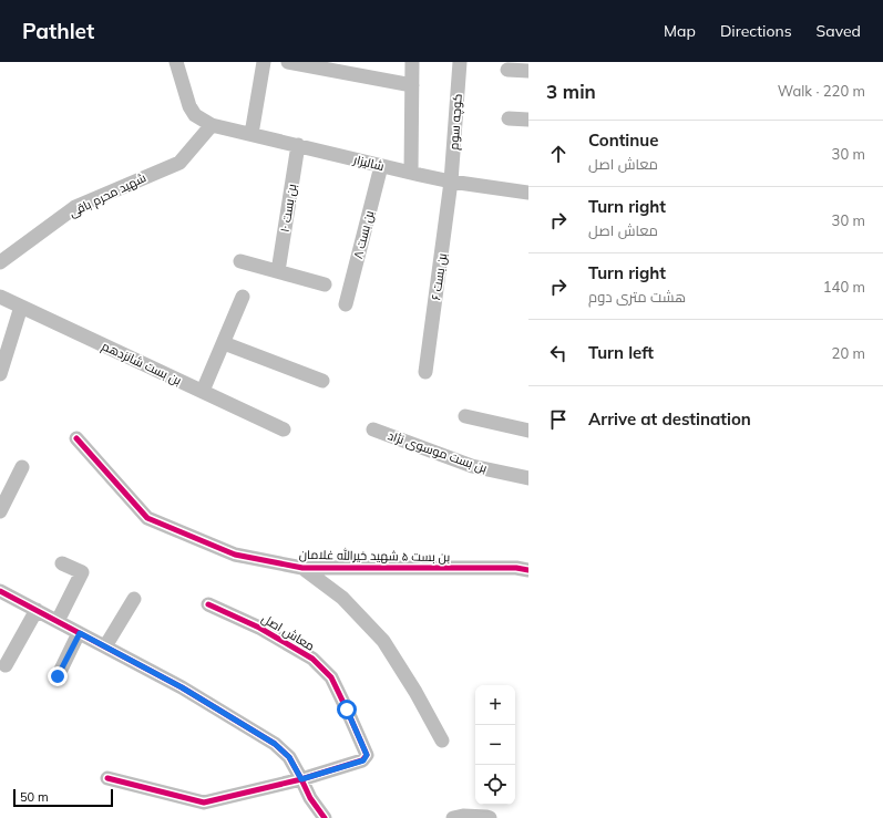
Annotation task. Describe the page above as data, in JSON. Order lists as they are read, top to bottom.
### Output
{
  "streets": {
    "street": [
      "کوچه سوم",
      "شالیزار",
      "شهید محرم باقی",
      "بن بست ۱۰",
      "بن بست ۸",
      "بن بست ۶",
      "بن بست شانزدهم",
      "بن بست موسوی نژاد",
      "بن بست ۵ شهید خیرالله غلامان",
      "معاش اصل"
    ]
  },
  "crossings": [
    ["کوچه سوم", "شالیزار"],
    ["کوچه سوم", "بن بست ۶"],
    ["شالیزار", "شهید محرم باقی"],
    ["شالیزار", "بن بست ۱۰"],
    ["شالیزار", "بن بست ۸"],
    ["شالیزار", "بن بست ۶"]
  ],
  "scale_bar": "50 m",
  "page": {
    "header": "Pathlet",
    "nav": ["Map", "Directions", "Saved"],
    "heading": ["3 min", "Walk · 220 m"],
    "list": [
      ["Continue", "معاش اصل", "30 m"],
      ["Turn right", "معاش اصل", "30 m"],
      ["Turn right", "هشت متری دوم", "140 m"],
      ["Turn left", "20 m"],
      "Arrive at destination"
    ],
    "map_buttons": ["+", "−"],
    "scale": "50 m"
  }
}
